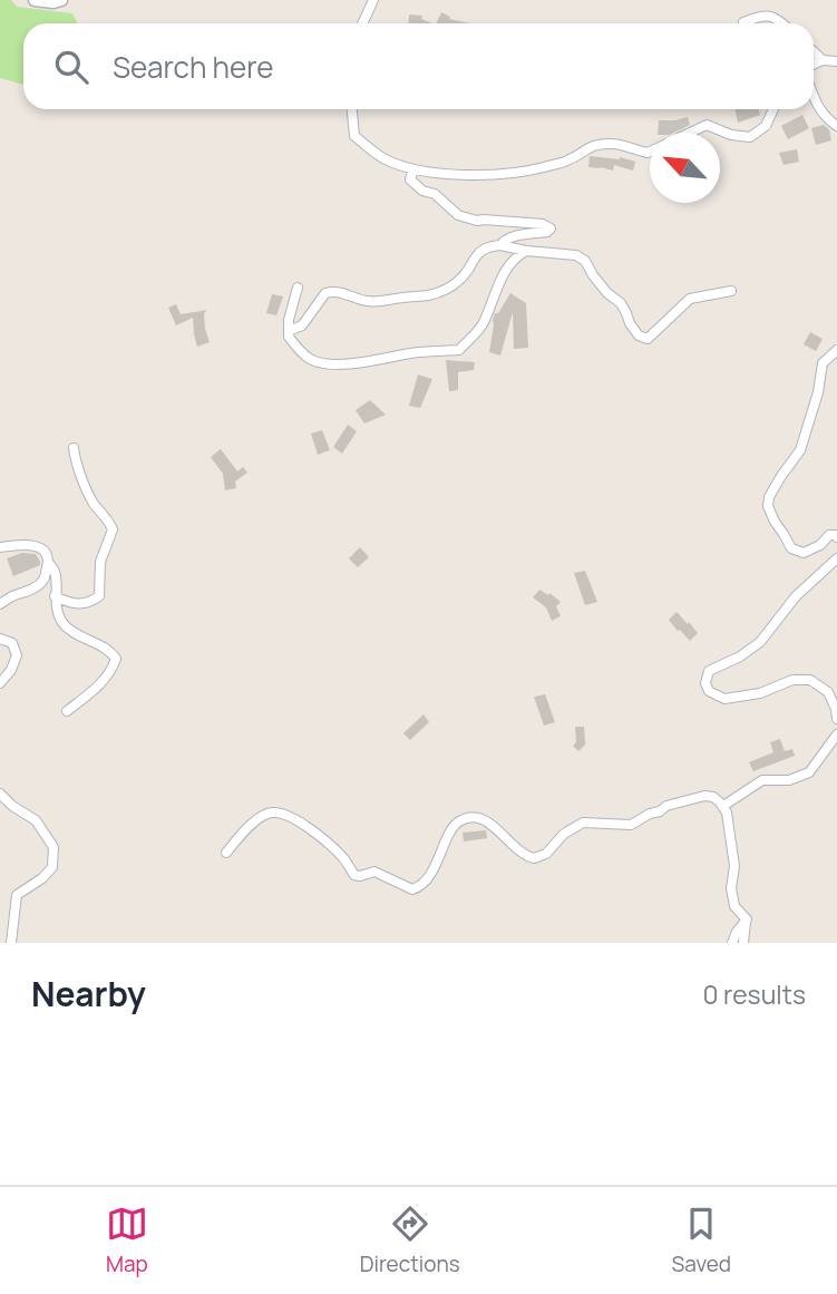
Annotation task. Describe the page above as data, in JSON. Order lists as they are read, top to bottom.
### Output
{
  "north": "top left",
  "page": {
    "search": "Search here",
    "heading": ["Nearby", "0 results"],
    "nav": ["Map", "Directions", "Saved"]
  }
}
